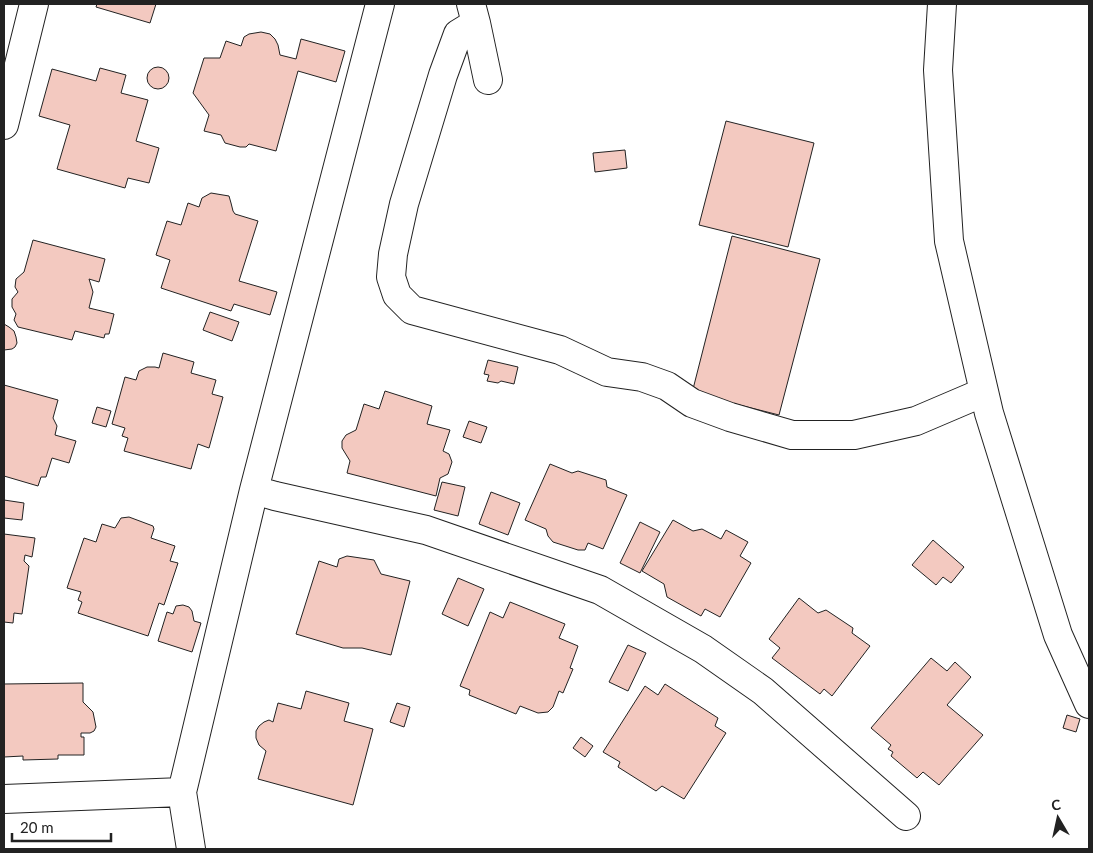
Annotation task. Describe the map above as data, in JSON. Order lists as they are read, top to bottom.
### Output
{
  "scale_bar": "20 m",
  "north": "top"
}
